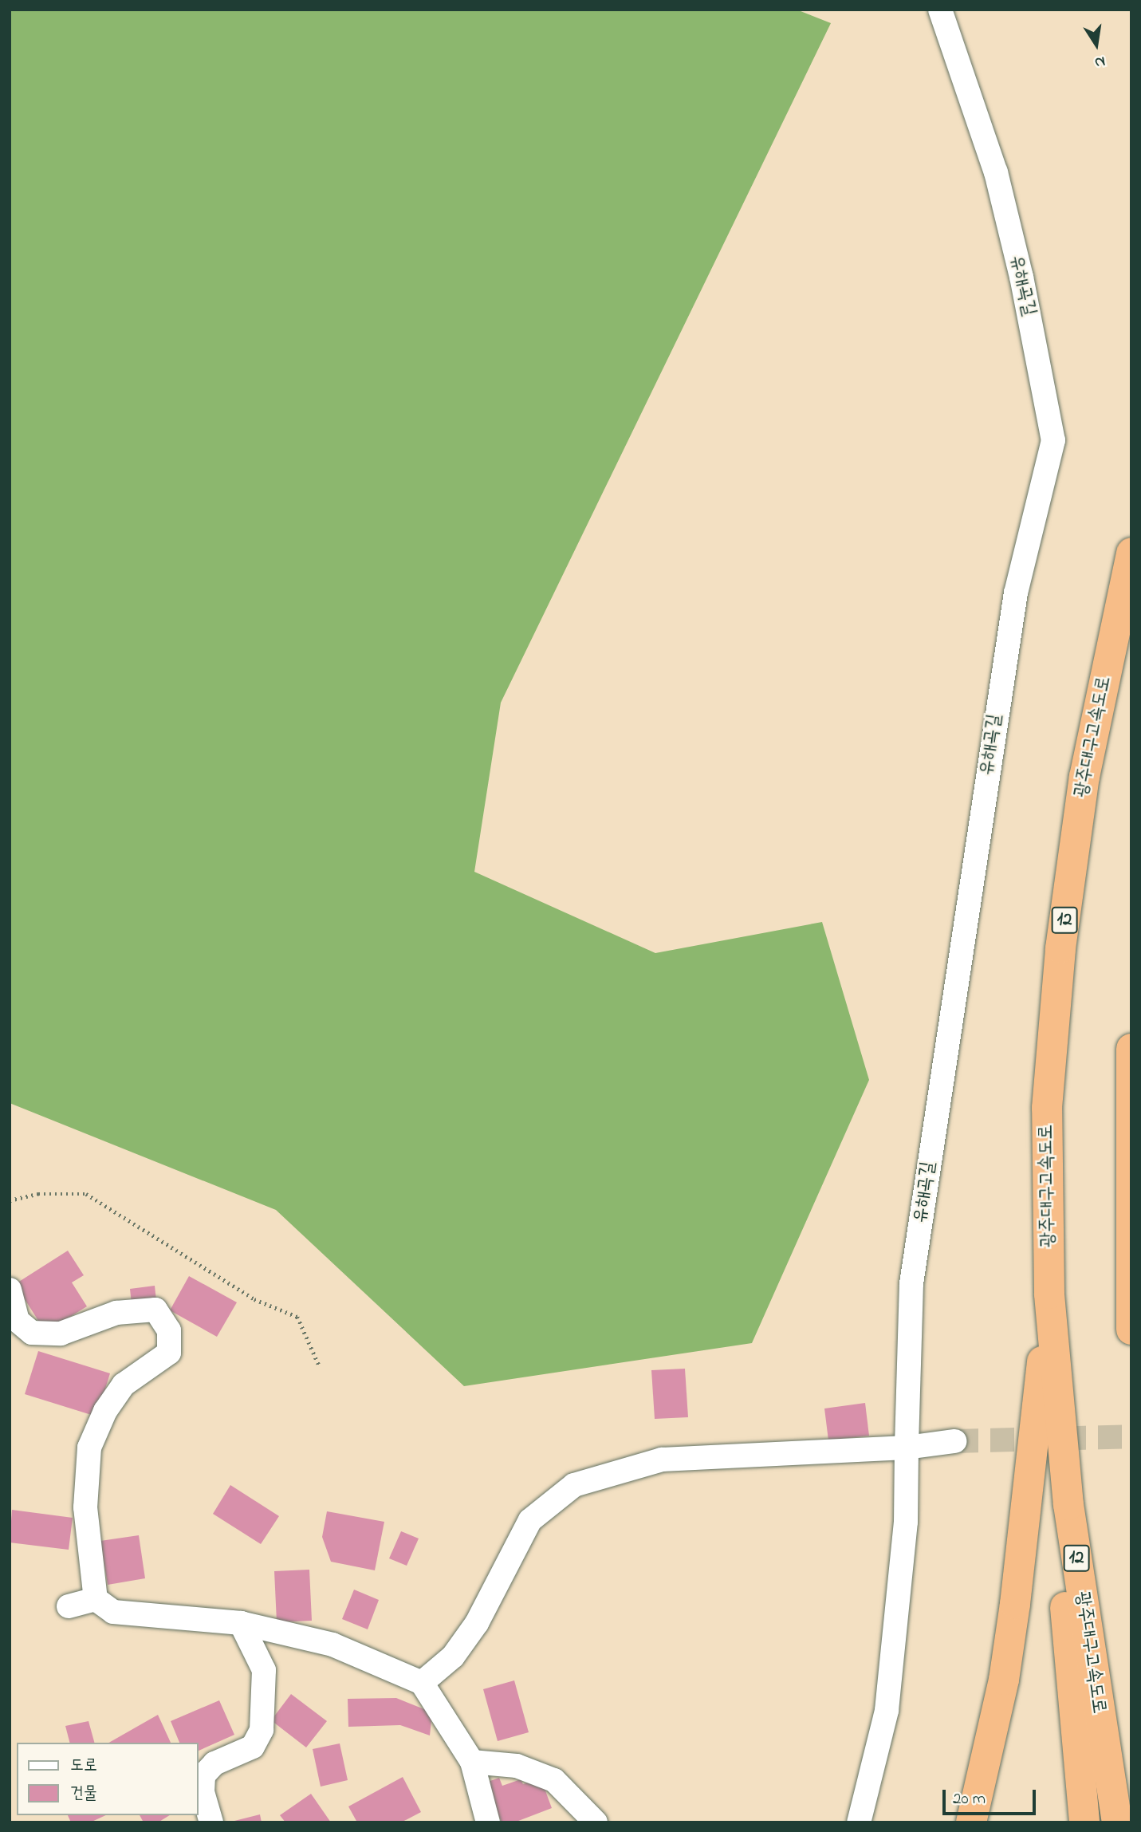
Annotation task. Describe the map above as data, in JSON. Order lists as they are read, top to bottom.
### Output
{
  "streets": {
    "highway": ["광주대구고속도로", "12"],
    "street": ["유해곡길"]
  },
  "legend": ["도로", "건물"],
  "scale_bar": "20 m",
  "north": "bottom"
}
